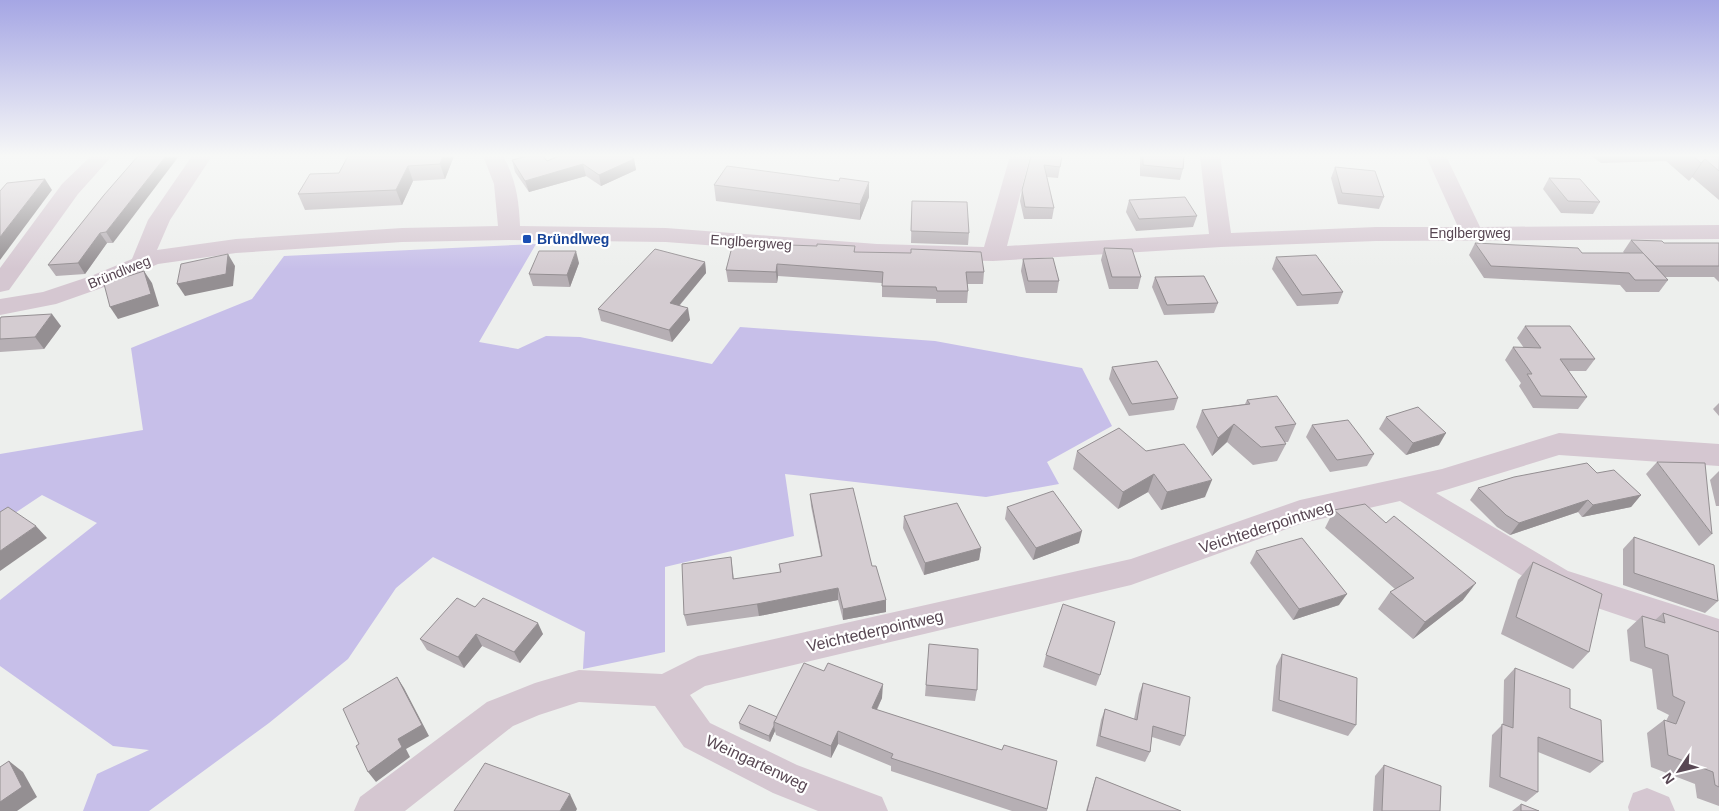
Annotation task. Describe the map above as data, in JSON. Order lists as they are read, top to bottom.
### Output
{
  "streets": {
    "street": [
      "Englbergweg",
      "Bründlweg",
      "Veichtederpointweg",
      "Weingartenweg"
    ]
  },
  "crossings": [
    ["Englbergweg", "Bründlweg"],
    ["Veichtederpointweg", "Weingartenweg"]
  ],
  "places": {
    "transit": ["Bründlweg"]
  },
  "north": "bottom left"
}
